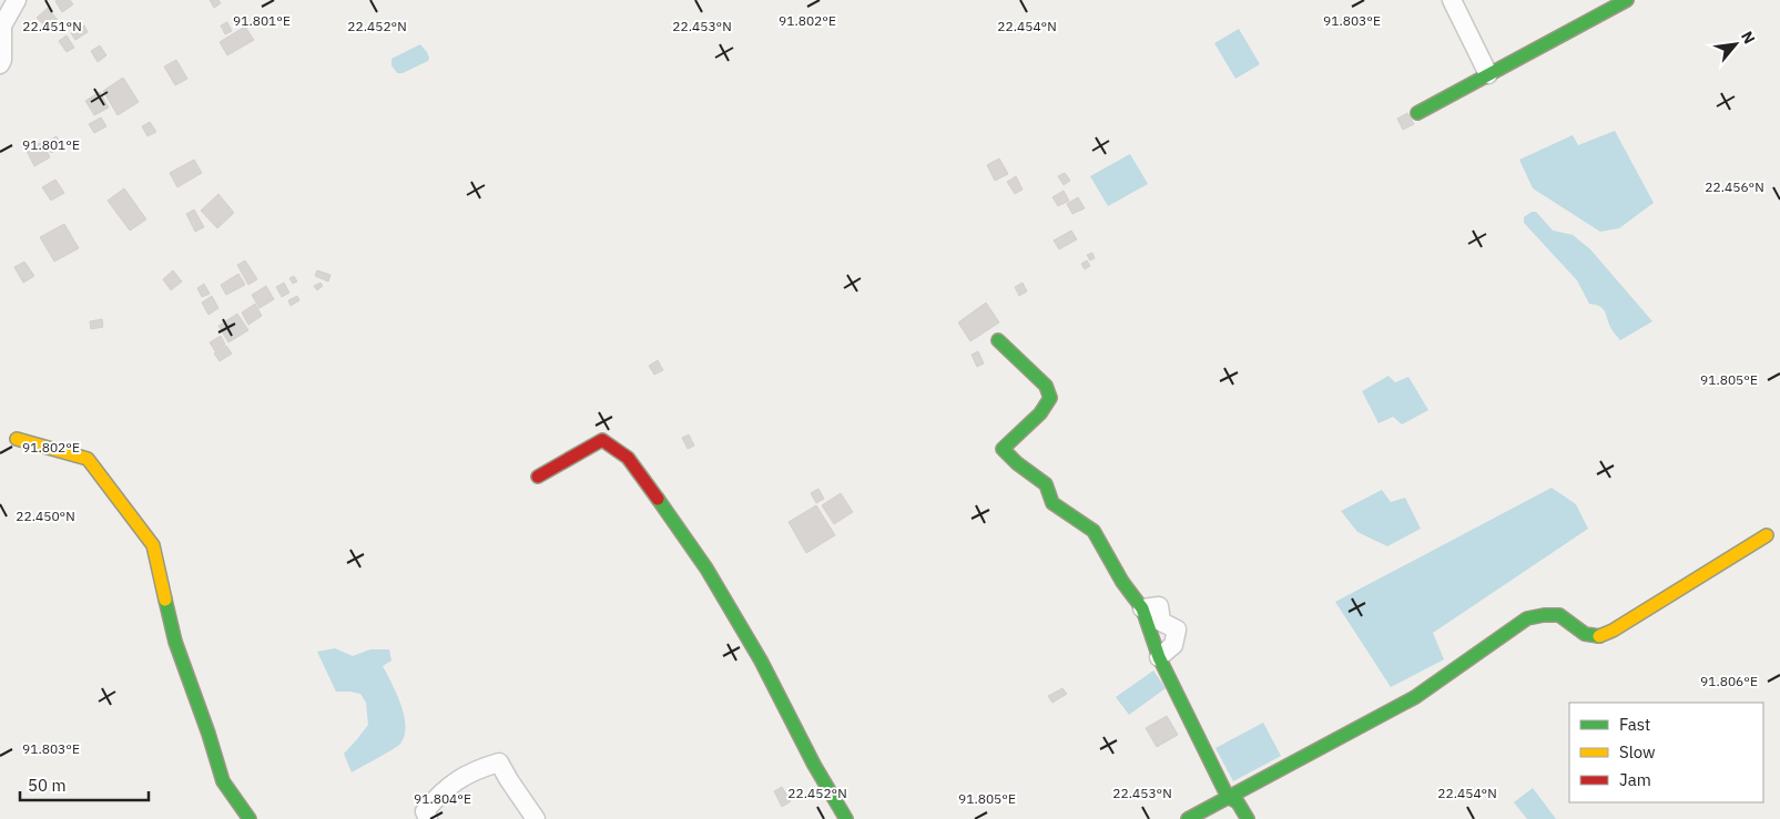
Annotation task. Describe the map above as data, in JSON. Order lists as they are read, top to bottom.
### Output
{
  "legend": ["Fast", "Slow", "Jam"],
  "scale_bar": "50 m",
  "north": "top right",
  "coordinates": [
    "91.801°E",
    "91.802°E",
    "91.803°E",
    "22.451°N",
    "22.452°N",
    "22.453°N",
    "22.454°N",
    "22.456°N",
    "91.805°E",
    "22.450°N",
    "91.806°E",
    "91.804°E"
  ]
}
